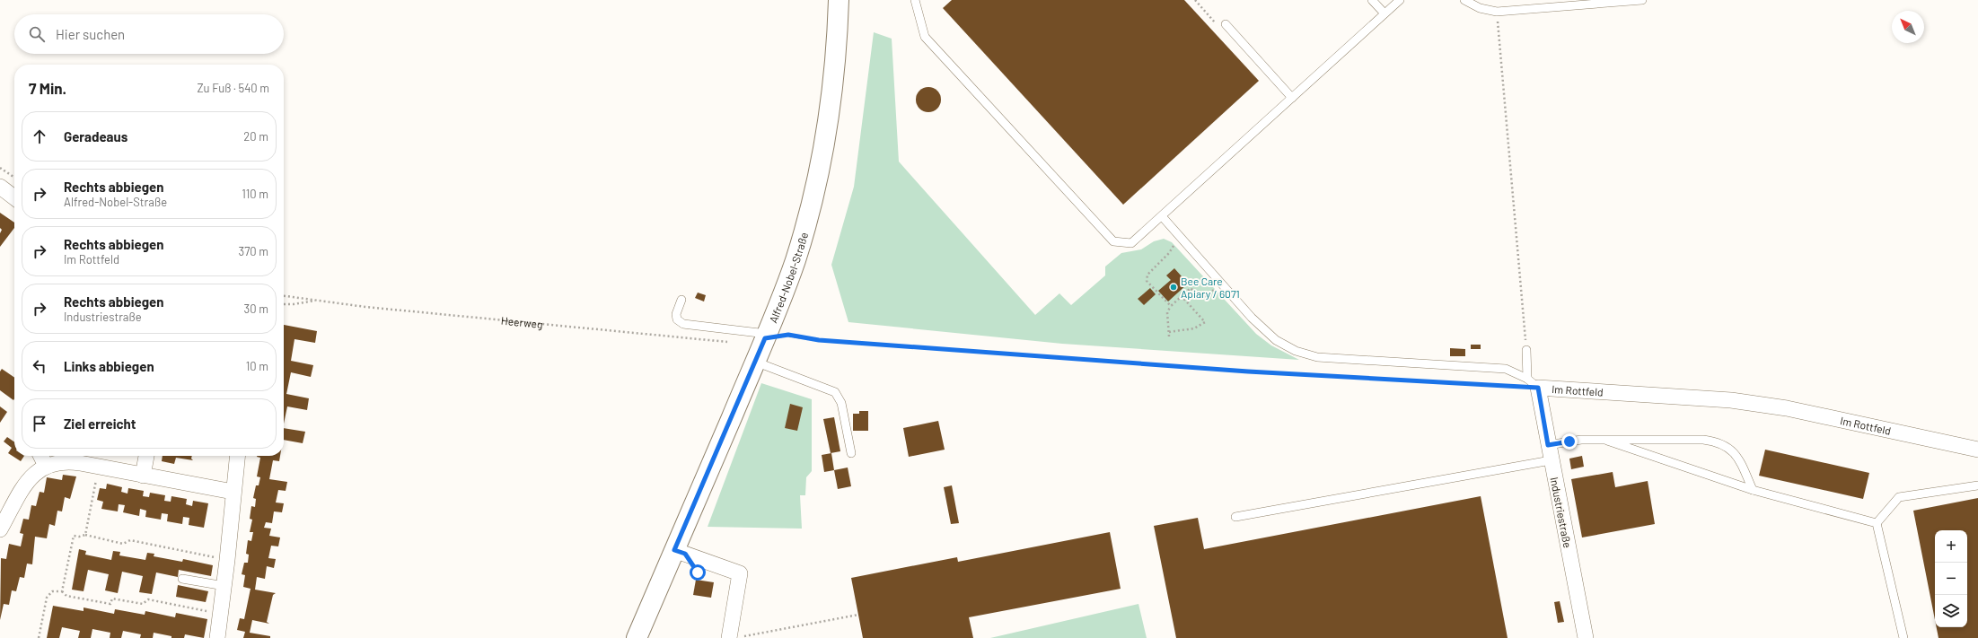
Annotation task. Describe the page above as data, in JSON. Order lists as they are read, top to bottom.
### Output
{
  "streets": {
    "street": ["Alfred-Nobel-Straße", "Im Rottfeld", "Industriestraße"],
    "path": ["Heerweg"]
  },
  "crossings": [
    ["Alfred-Nobel-Straße", "Im Rottfeld"],
    ["Im Rottfeld", "Industriestraße"]
  ],
  "places": ["Bee Care Apiary / 6071"],
  "north": "top left",
  "page": {
    "search": "Hier suchen",
    "heading": ["7 Min.", "Zu Fuß · 540 m"],
    "list": [
      ["Geradeaus", "20 m"],
      ["Rechts abbiegen", "Alfred-Nobel-Straße", "110 m"],
      ["Rechts abbiegen", "Im Rottfeld", "370 m"],
      ["Rechts abbiegen", "Industriestraße", "30 m"],
      ["Links abbiegen", "10 m"],
      "Ziel erreicht"
    ],
    "map_buttons": ["+", "−"]
  }
}
